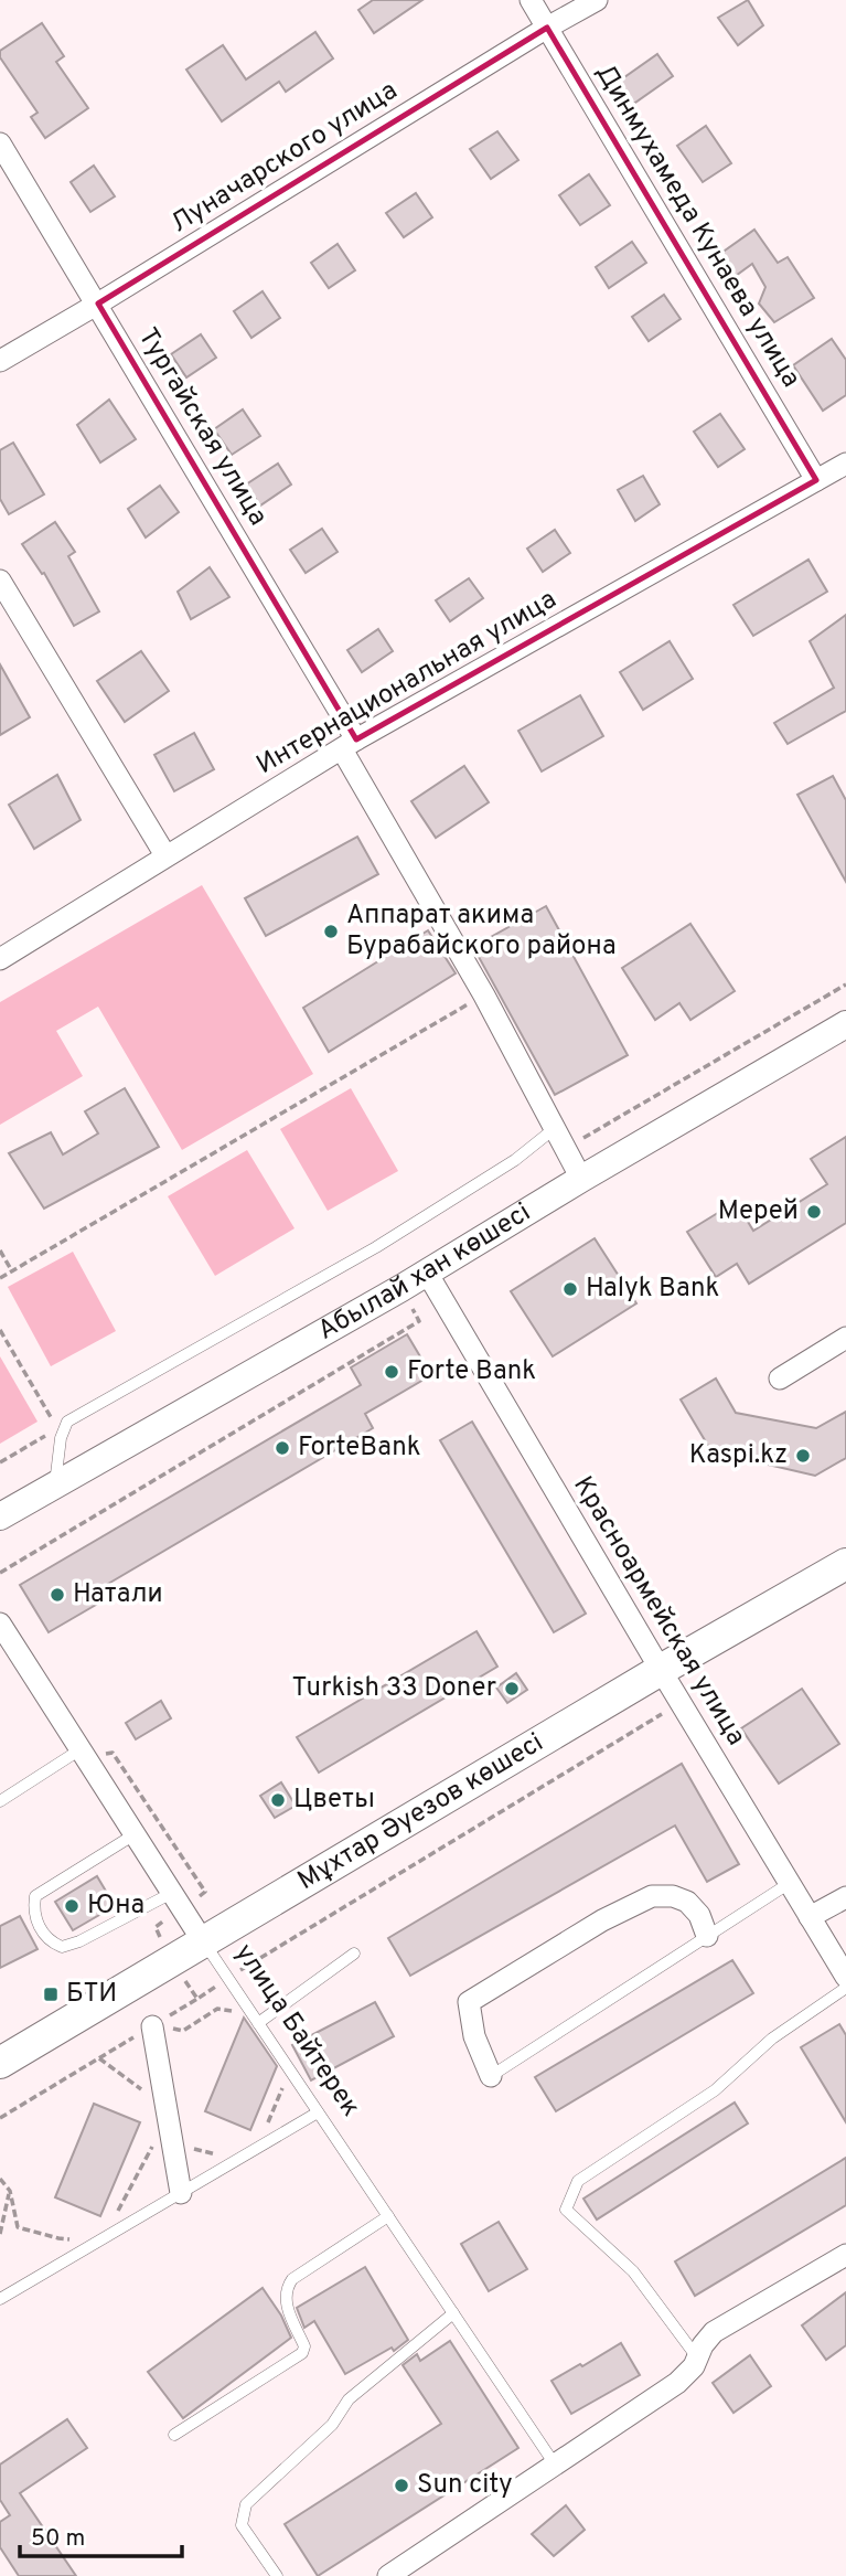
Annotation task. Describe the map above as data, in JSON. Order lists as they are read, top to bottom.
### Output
{
  "streets": {
    "main road": ["Мұхтар Әуезов көшесі"],
    "street": [
      "Луначарского улица",
      "Динмухамеда Кунаева улица",
      "Тургайская улица",
      "Интернациональная улица",
      "Абылай хан көшесі",
      "Красноармейская улица",
      "улица Байтерек"
    ]
  },
  "crossings": [
    ["Луначарского улица", "Динмухамеда Кунаева улица"],
    ["Луначарского улица", "Тургайская улица"],
    ["Динмухамеда Кунаева улица", "Интернациональная улица"],
    ["Тургайская улица", "Интернациональная улица"],
    ["Тургайская улица", "Абылай хан көшесі"],
    ["Абылай хан көшесі", "Красноармейская улица"],
    ["Красноармейская улица", "Мұхтар Әуезов көшесі"],
    ["Мұхтар Әуезов көшесі", "улица Байтерек"]
  ],
  "places": {
    "other": [
      "Аппарат акима Бурабайского района",
      "Мерей",
      "Halyk Bank",
      "Forte Bank",
      "ForteBank",
      "Kaspi.kz",
      "Натали",
      "Turkish 33 Doner",
      "Цветы",
      "Юна",
      "Sun city"
    ],
    "transit": ["БТИ"]
  },
  "scale_bar": "50 m"
}
